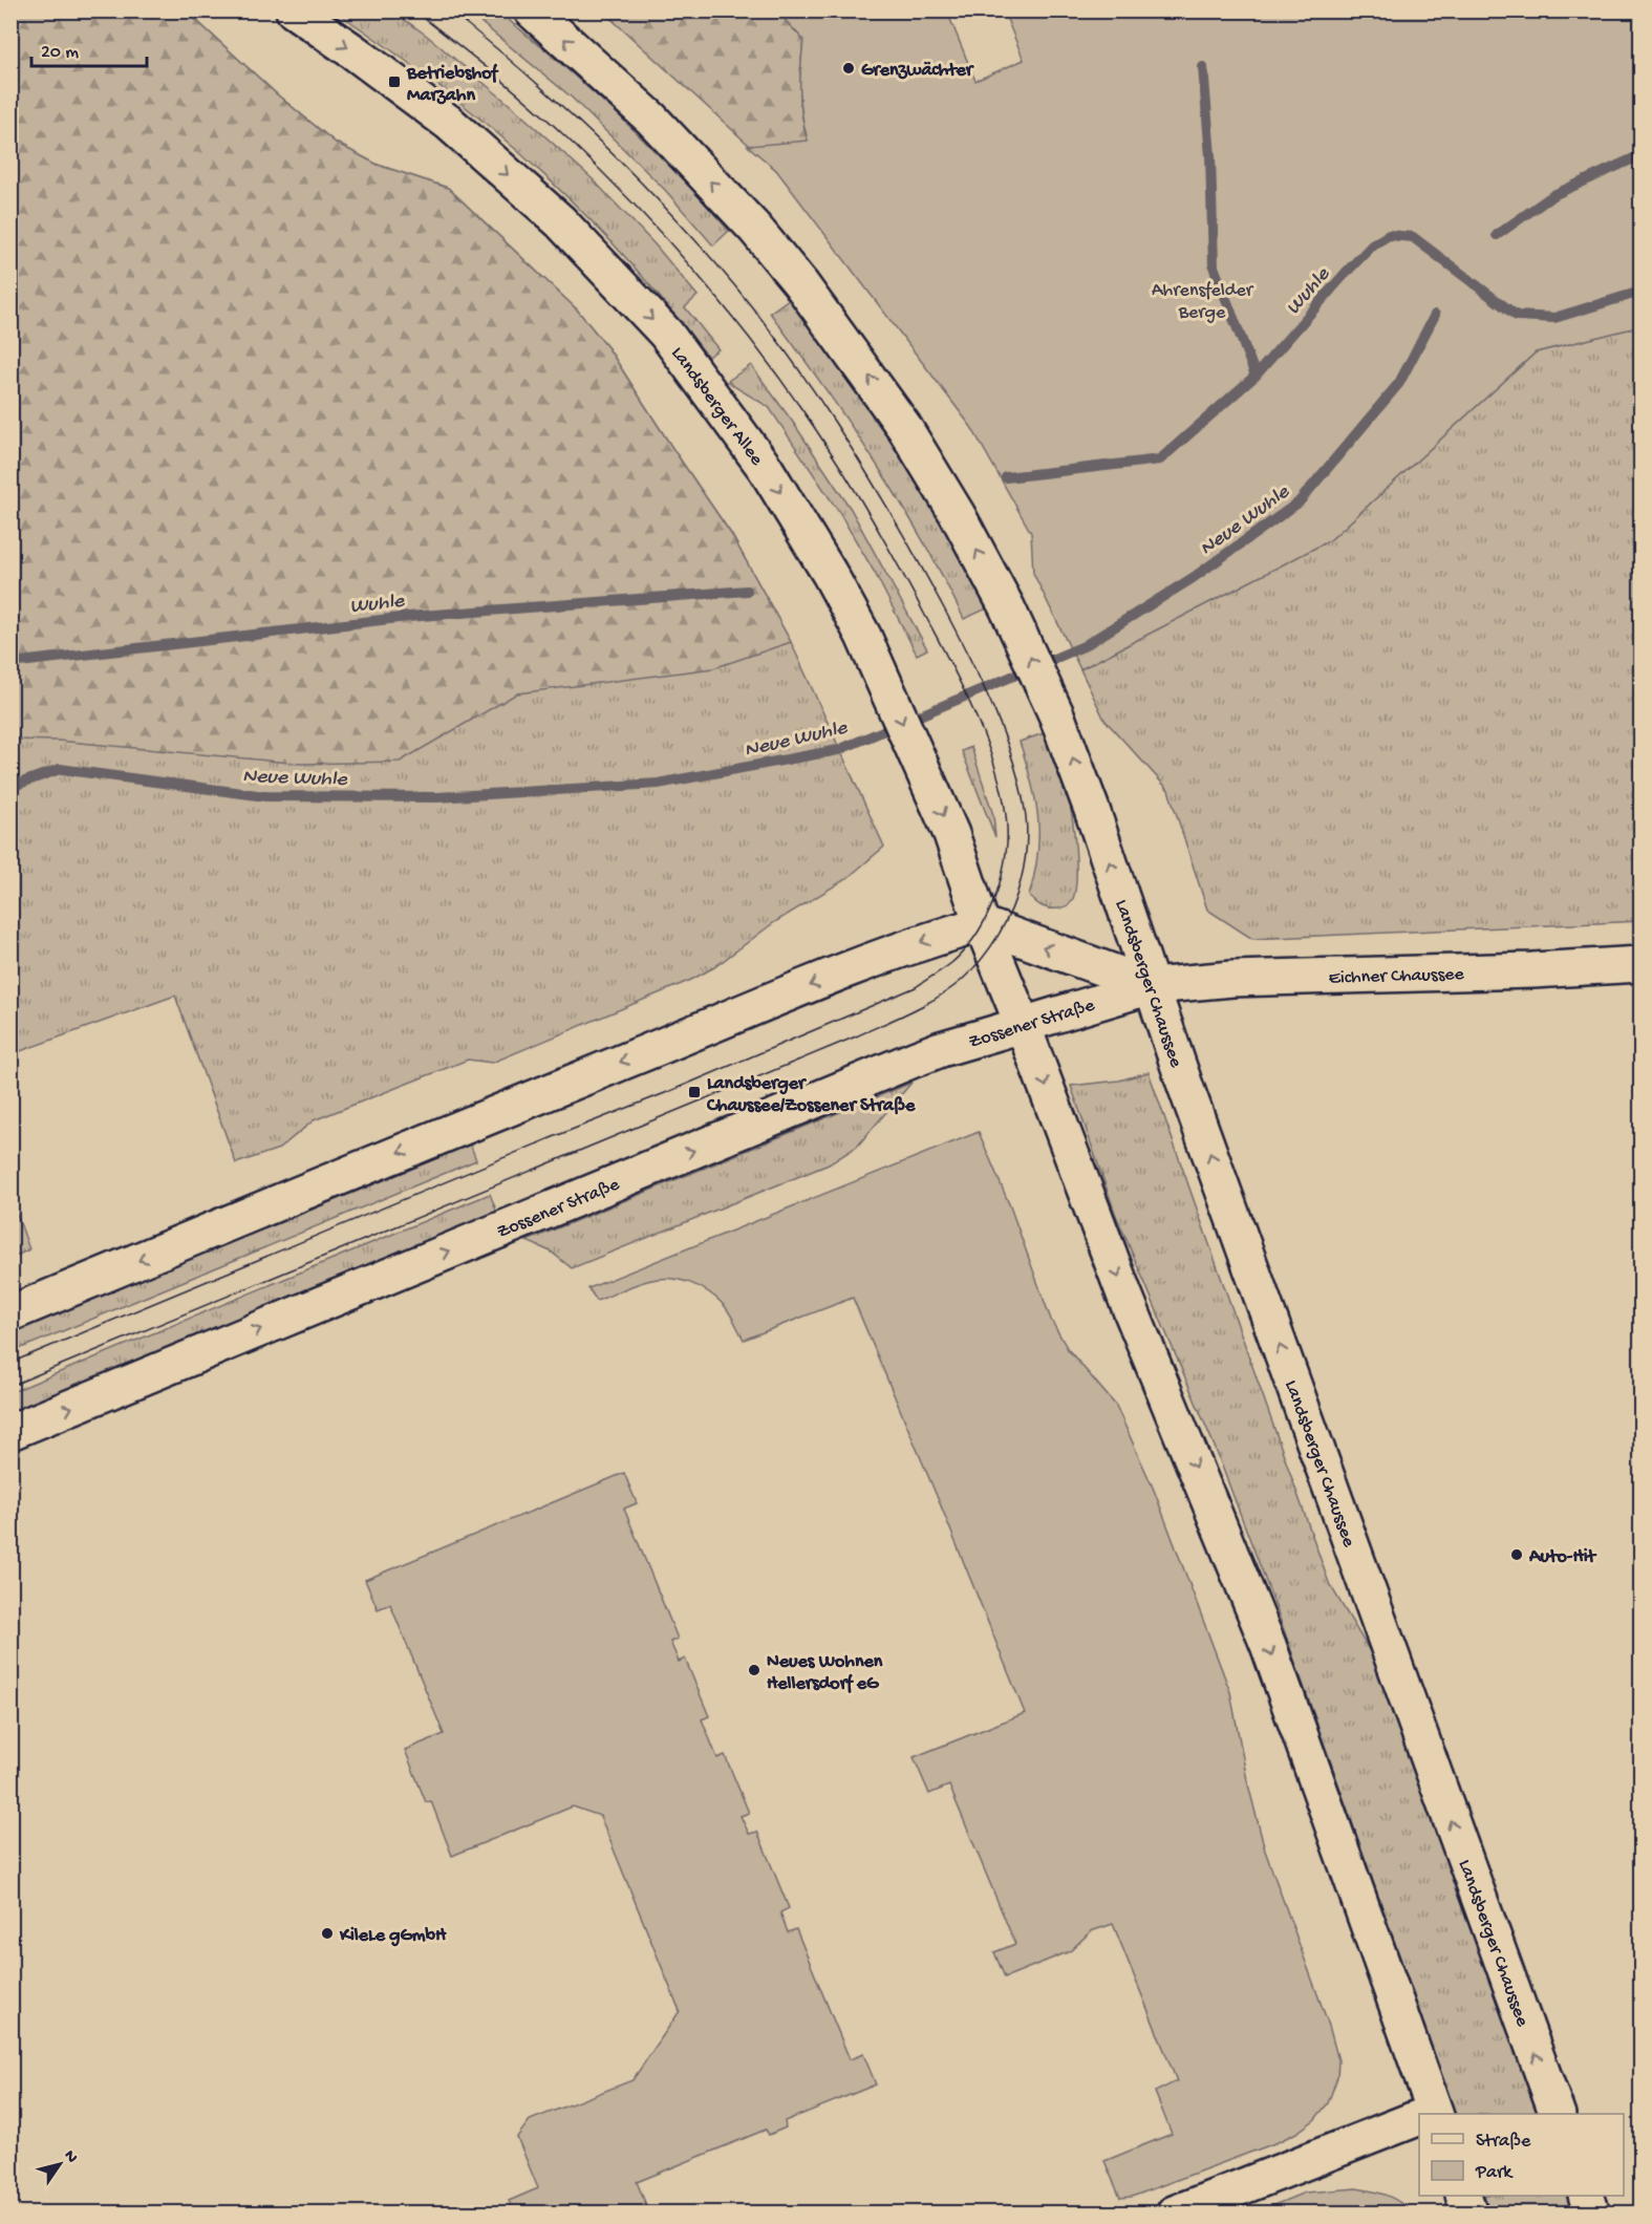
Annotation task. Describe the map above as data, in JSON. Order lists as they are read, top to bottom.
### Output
{
  "streets": {
    "main road": [
      "Landsberger Allee",
      "Eichner Chaussee",
      "Landsberger Chaussee",
      "Zossener Straße"
    ]
  },
  "crossings": [
    ["Landsberger Allee", "Zossener Straße"],
    ["Eichner Chaussee", "Landsberger Chaussee"],
    ["Eichner Chaussee", "Zossener Straße"]
  ],
  "one_way": ["Landsberger Allee"],
  "water": ["Wuhle", "Neue Wuhle"],
  "parks": ["Ahrensfelder Berge"],
  "places": {
    "other": [
      "Grenzwächter",
      "Auto-Hit",
      "Neues Wohnen Hellersdorf eG",
      "KileLe gGmbH"
    ],
    "transit": ["Betriebshof Marzahn", "Landsberger Chaussee/Zossener Straße"]
  },
  "legend": ["Straße", "Park"],
  "scale_bar": "20 m",
  "north": "top right"
}
